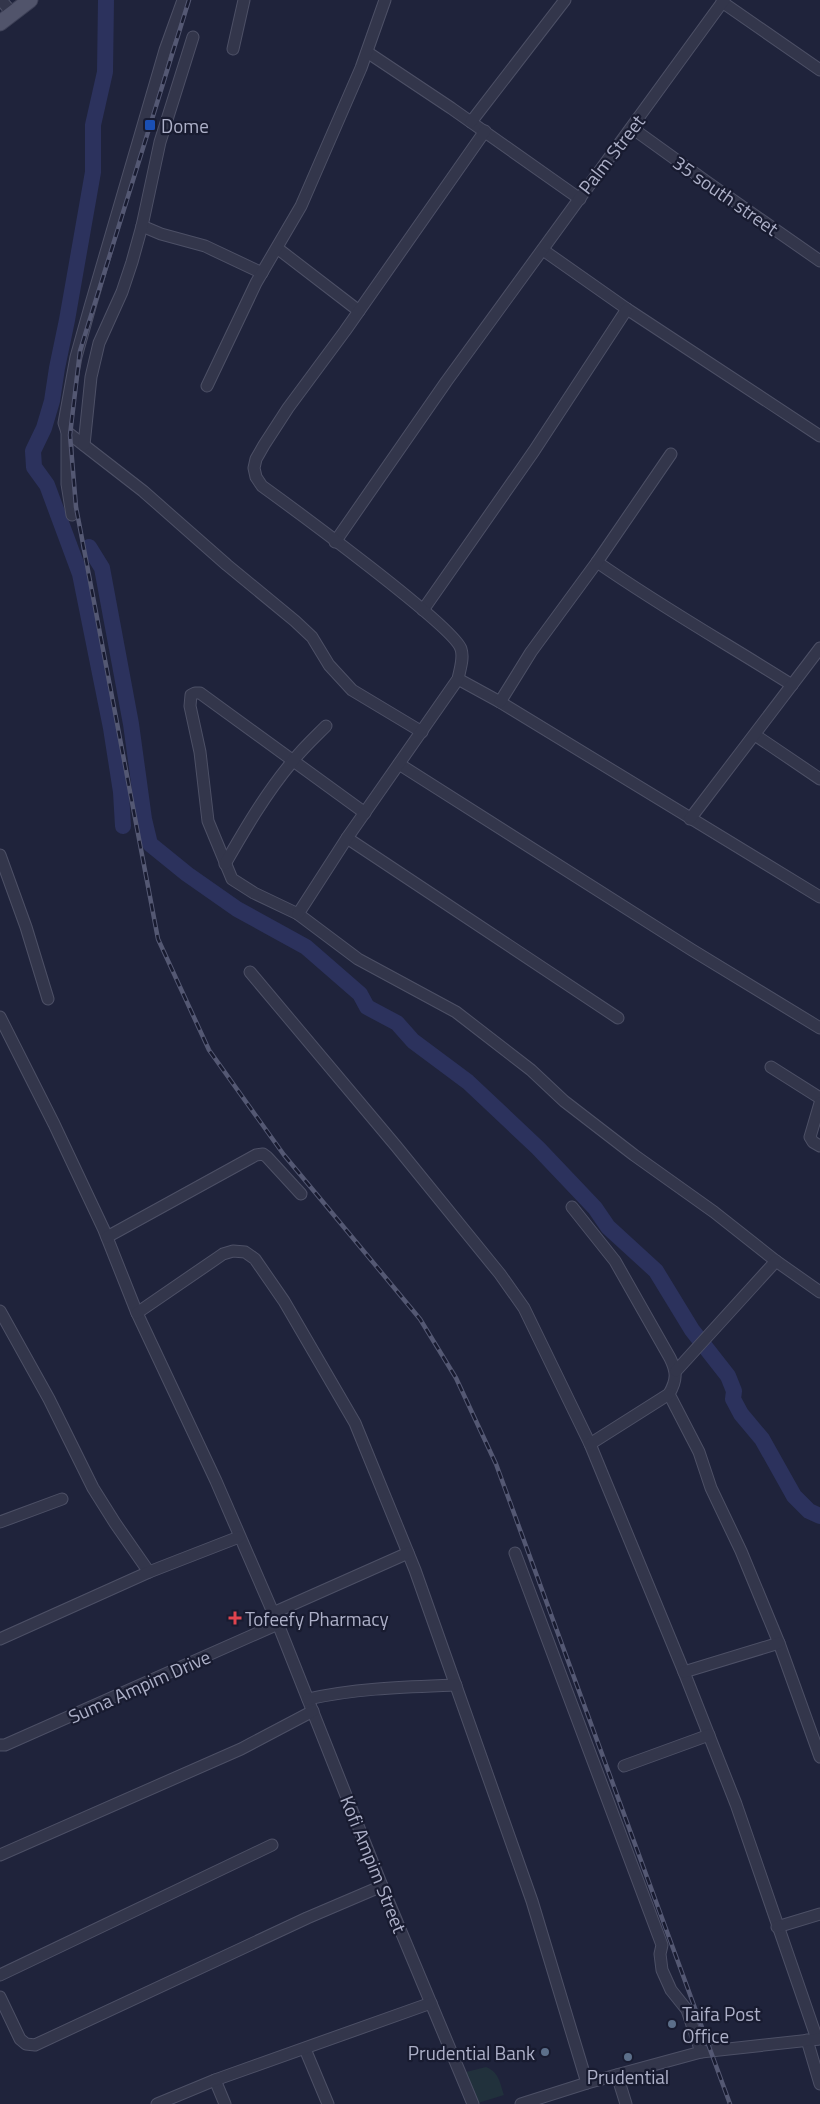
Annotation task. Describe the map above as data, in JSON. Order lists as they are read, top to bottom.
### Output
{
  "streets": {
    "street": [
      "Palm Street",
      "35 south street",
      "Suma Ampim Drive",
      "Kofi Ampim Street"
    ]
  },
  "crossings": [
    ["Palm Street", "35 south street"],
    ["Suma Ampim Drive", "Kofi Ampim Street"]
  ],
  "places": {
    "transit": ["Dome"],
    "health": ["Tofeefy Pharmacy"],
    "other": ["Taifa Post Office", "Prudential Bank", "Prudential"]
  }
}
